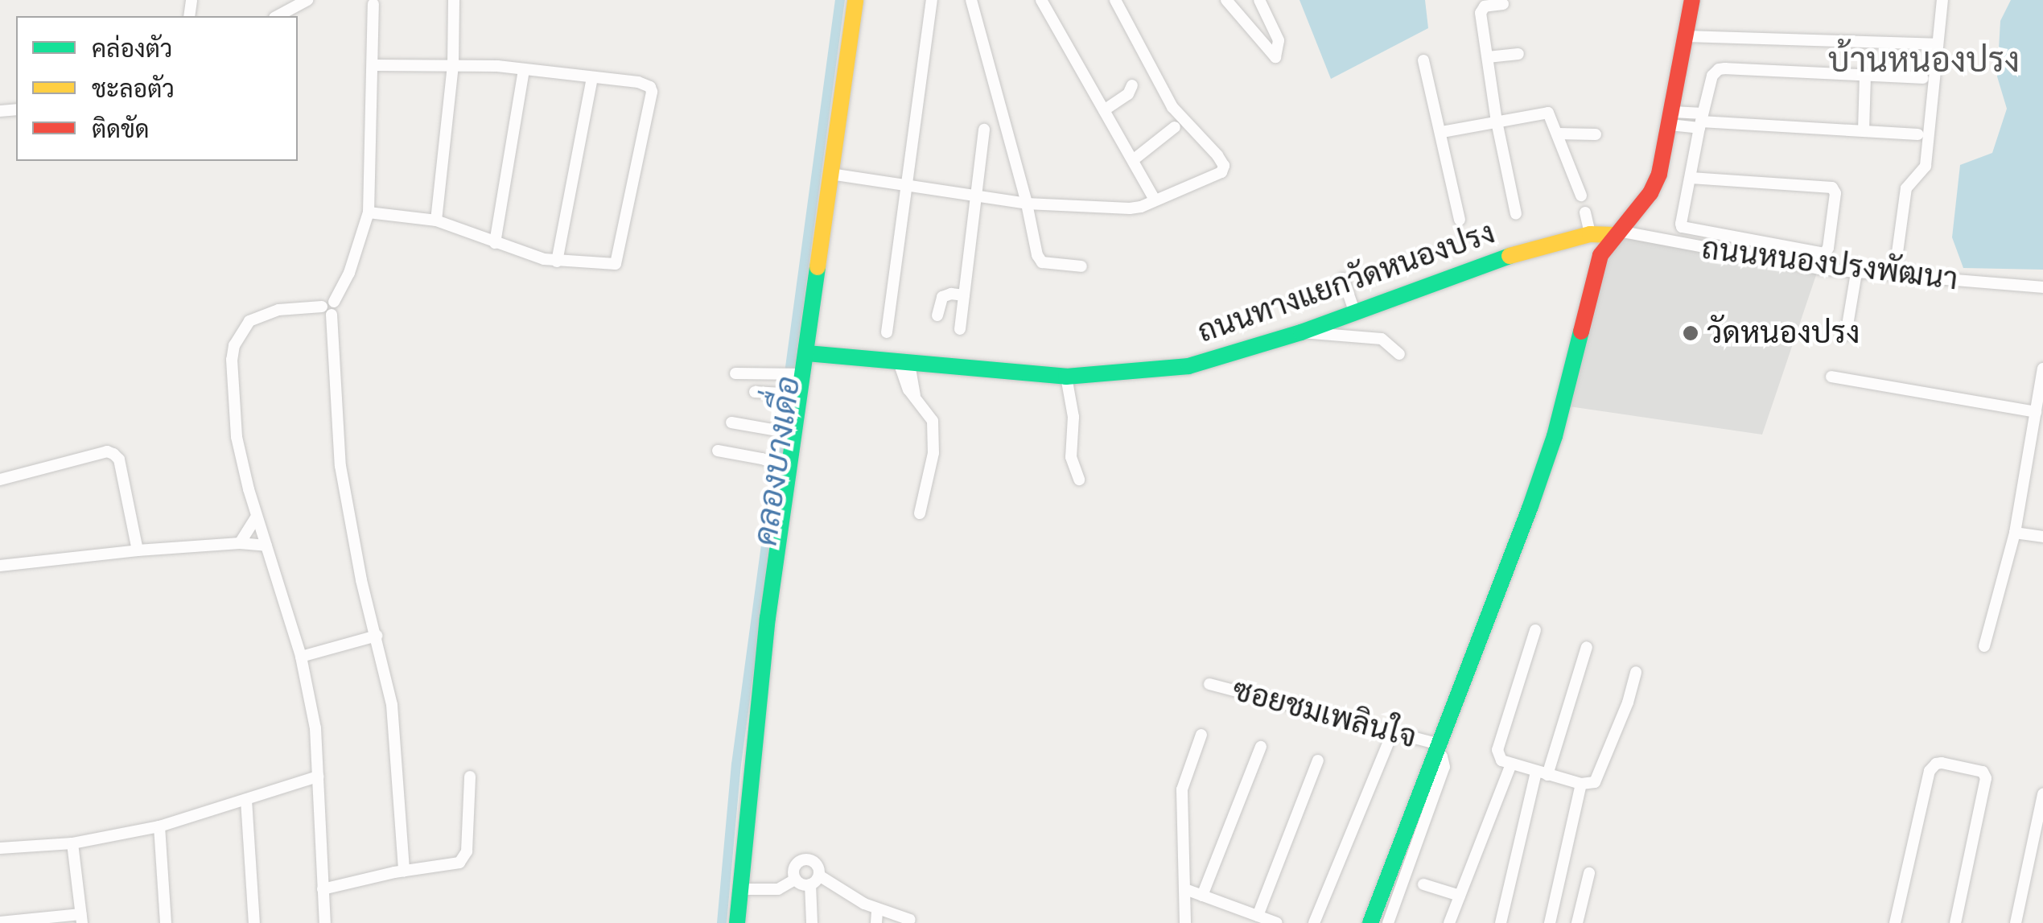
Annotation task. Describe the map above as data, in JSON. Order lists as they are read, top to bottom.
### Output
{
  "streets": {
    "street": ["ถนนหนองปรงพัฒนา", "ถนนทางแยกวัดหนองปรง", "ซอยชมเพลินใจ"]
  },
  "crossings": [
    ["ถนนหนองปรงพัฒนา", "ถนนทางแยกวัดหนองปรง"]
  ],
  "districts": ["บ้านหนองปรง"],
  "water": ["คลองบางเดื่อ"],
  "places": ["วัดหนองปรง"],
  "legend": ["คล่องตัว", "ชะลอตัว", "ติดขัด"]
}
